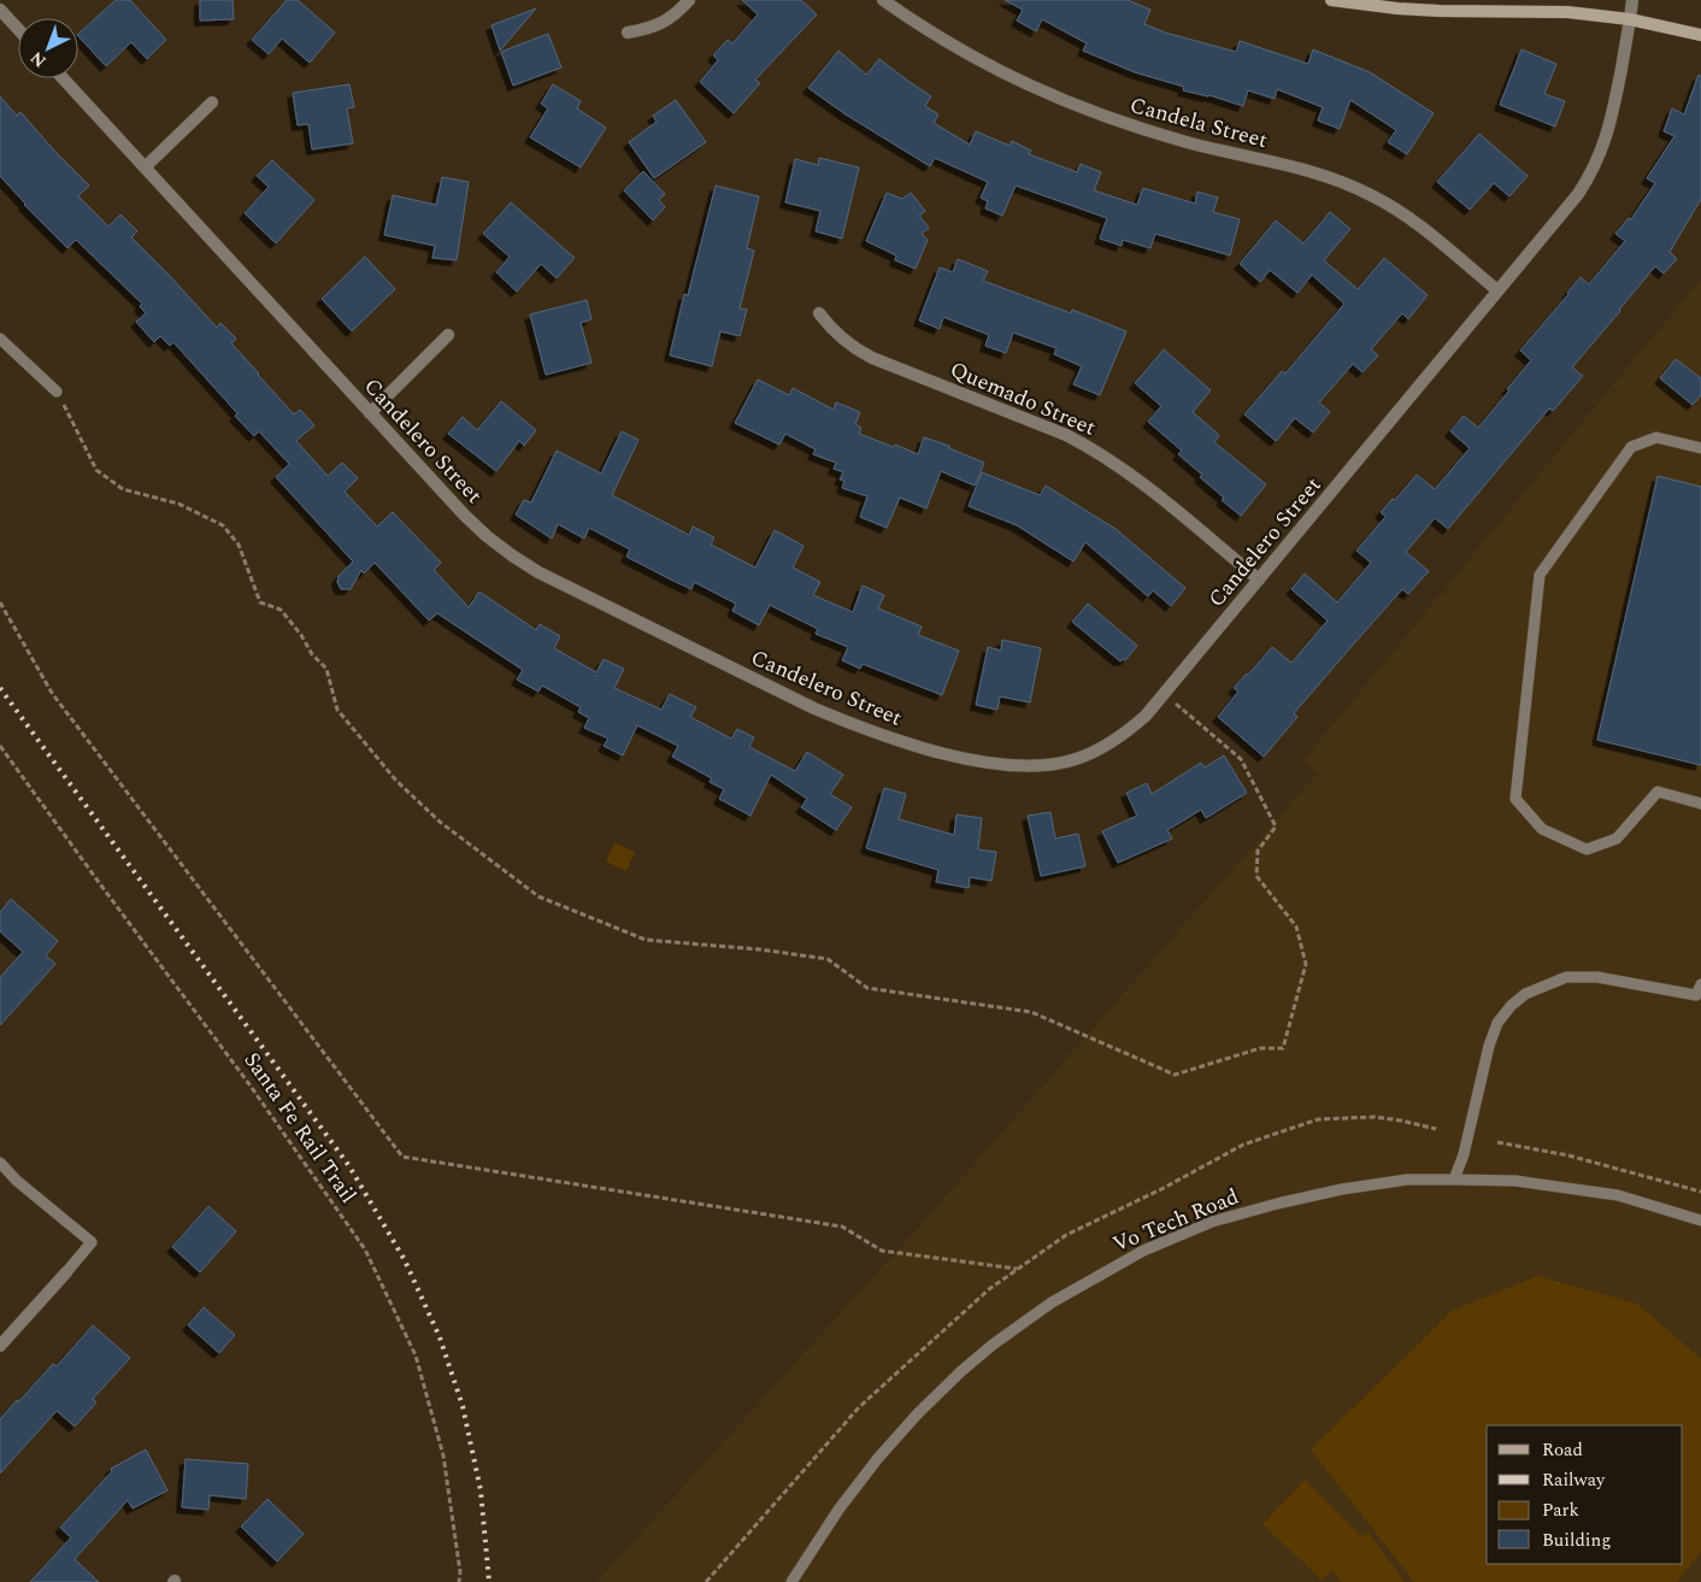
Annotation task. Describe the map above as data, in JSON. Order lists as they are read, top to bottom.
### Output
{
  "streets": {
    "street": ["Candela Street", "Quemado Street", "Candelero Street"],
    "lane": ["Vo Tech Road"],
    "path": ["Santa Fe Rail Trail"]
  },
  "crossings": [
    ["Candela Street", "Candelero Street"],
    ["Quemado Street", "Candelero Street"]
  ],
  "legend": [
    "Road",
    "Railway",
    "Park",
    "Building"
  ],
  "north": "bottom left"
}
